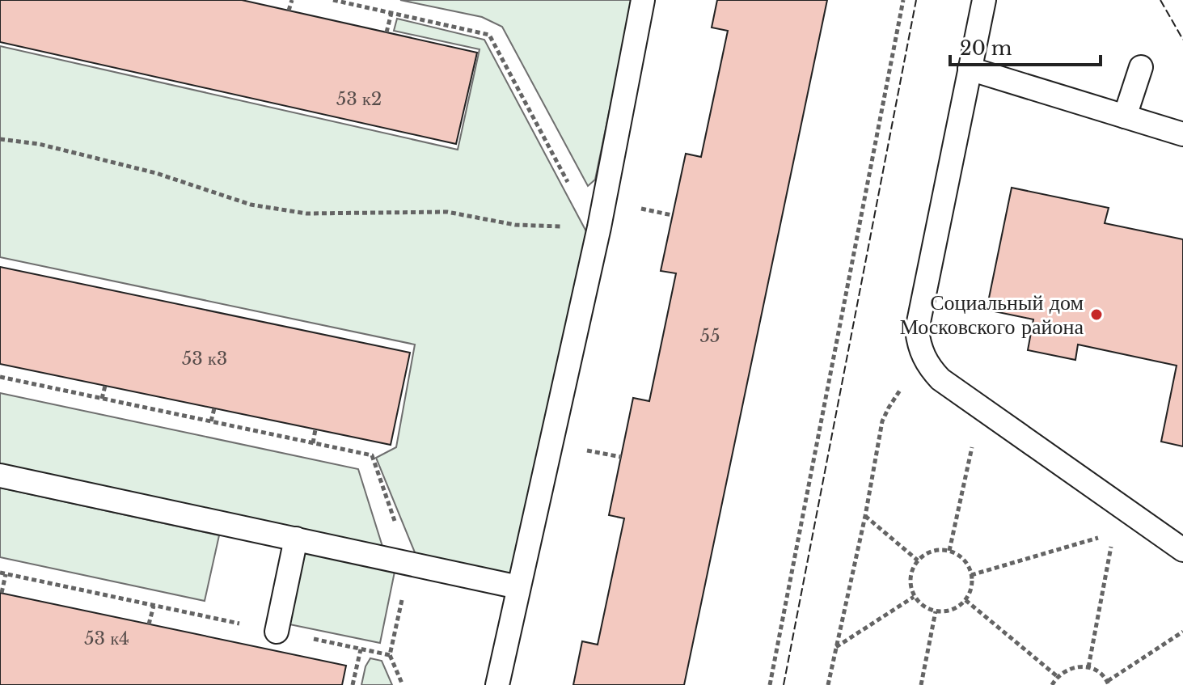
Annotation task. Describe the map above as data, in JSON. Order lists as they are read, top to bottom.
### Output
{
  "places": ["Социальный дом Московского района"],
  "house_numbers": [
    "53 к2",
    "55",
    "53 к3",
    "53 к4"
  ],
  "scale_bar": "20 m"
}
